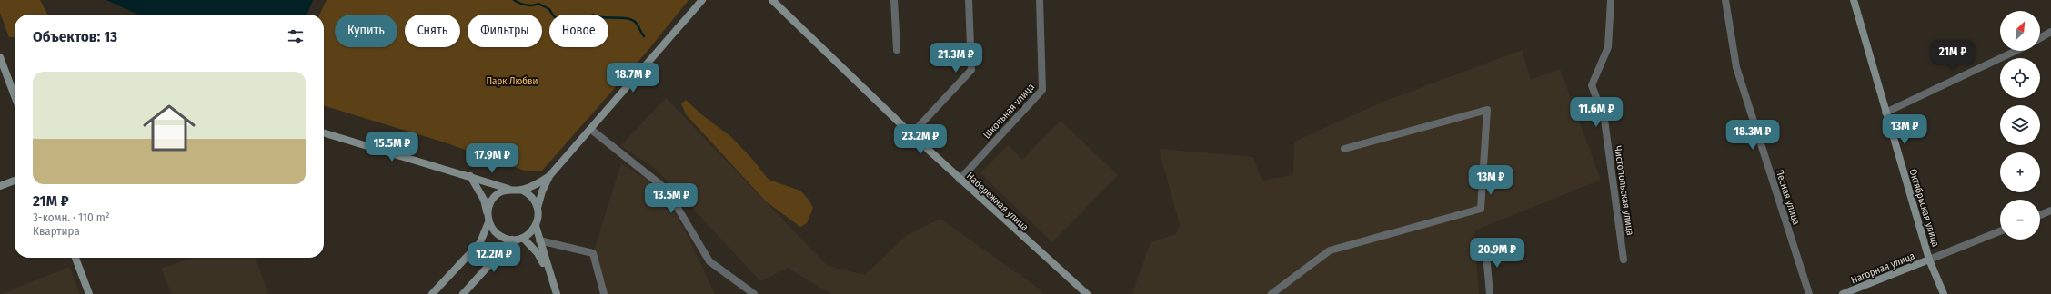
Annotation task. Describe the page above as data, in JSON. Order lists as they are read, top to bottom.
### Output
{
  "streets": {
    "main road": ["Набережная улица", "Октябрьская улица", "Нагорная улица"],
    "street": ["Школьная улица", "Чистопольская улица", "Лесная улица"]
  },
  "crossings": [
    ["Школьная улица", "Набережная улица"],
    ["Октябрьская улица", "Нагорная улица"]
  ],
  "parks": ["Парк Любви"],
  "north": "top right",
  "page": {
    "map_buttons": ["+", "−"],
    "chip": [
      "Купить",
      "Снять",
      "Фильтры",
      "Новое"
    ],
    "heading": "Объектов: 13",
    "price": [
      "21M ₽",
      "21.3M ₽",
      "18.7M ₽",
      "11.6M ₽",
      "13M ₽",
      "18.3M ₽",
      "23.2M ₽",
      "15.5M ₽",
      "17.9M ₽",
      "13M ₽",
      "13.5M ₽",
      "20.9M ₽",
      "12.2M ₽"
    ],
    "list": [
      {
        "name": "21M ₽",
        "note": "3-комн. · 110 m² · Квартира"
      }
    ]
  }
}
